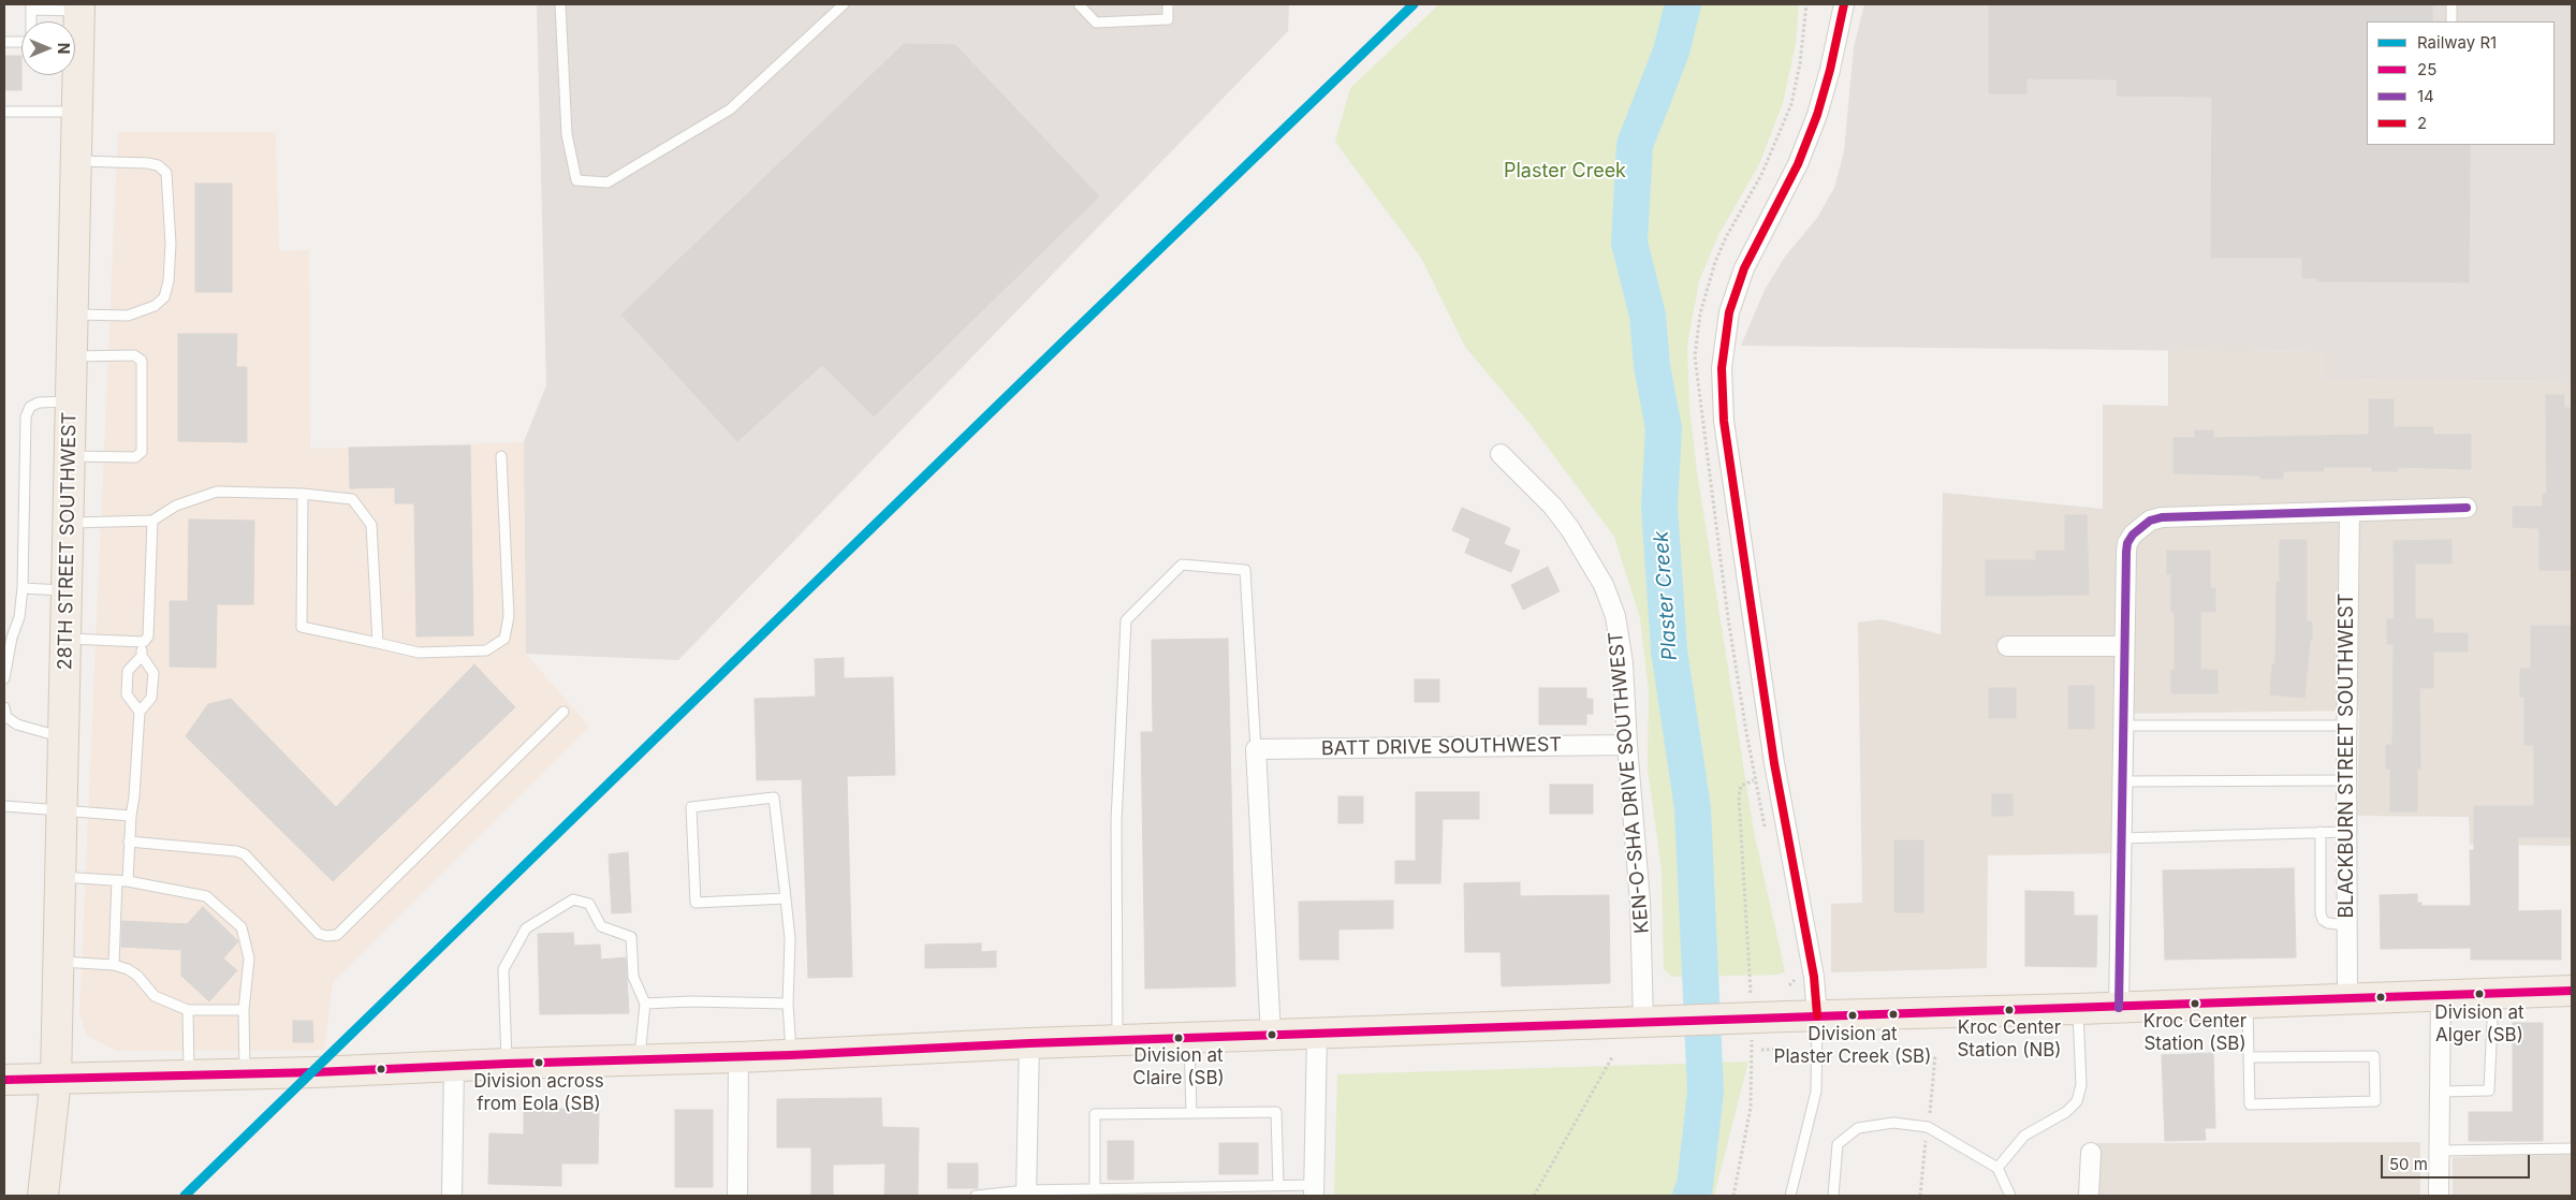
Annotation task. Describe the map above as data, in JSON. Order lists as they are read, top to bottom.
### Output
{
  "streets": {
    "main road": ["28TH STREET SOUTHWEST"],
    "street": ["BATT DRIVE SOUTHWEST", "BLACKBURN STREET SOUTHWEST", "KEN-O-SHA DRIVE SOUTHWEST"]
  },
  "crossings": [
    ["BATT DRIVE SOUTHWEST", "KEN-O-SHA DRIVE SOUTHWEST"]
  ],
  "water": ["Plaster Creek"],
  "parks": ["Plaster Creek"],
  "places": [
    "Division at Alger (SB)",
    "Kroc Center Station (SB)",
    "Kroc Center Station (NB)",
    "Division at Plaster Creek (SB)",
    "Division at Claire (SB)",
    "Division across from Eola (SB)"
  ],
  "lines": [
    "rail line R1",
    "transit line 2",
    "transit line 14",
    "transit line 25"
  ],
  "legend": [
    "Railway R1",
    "25",
    "14",
    "2"
  ],
  "scale_bar": "50 m",
  "north": "right"
}
